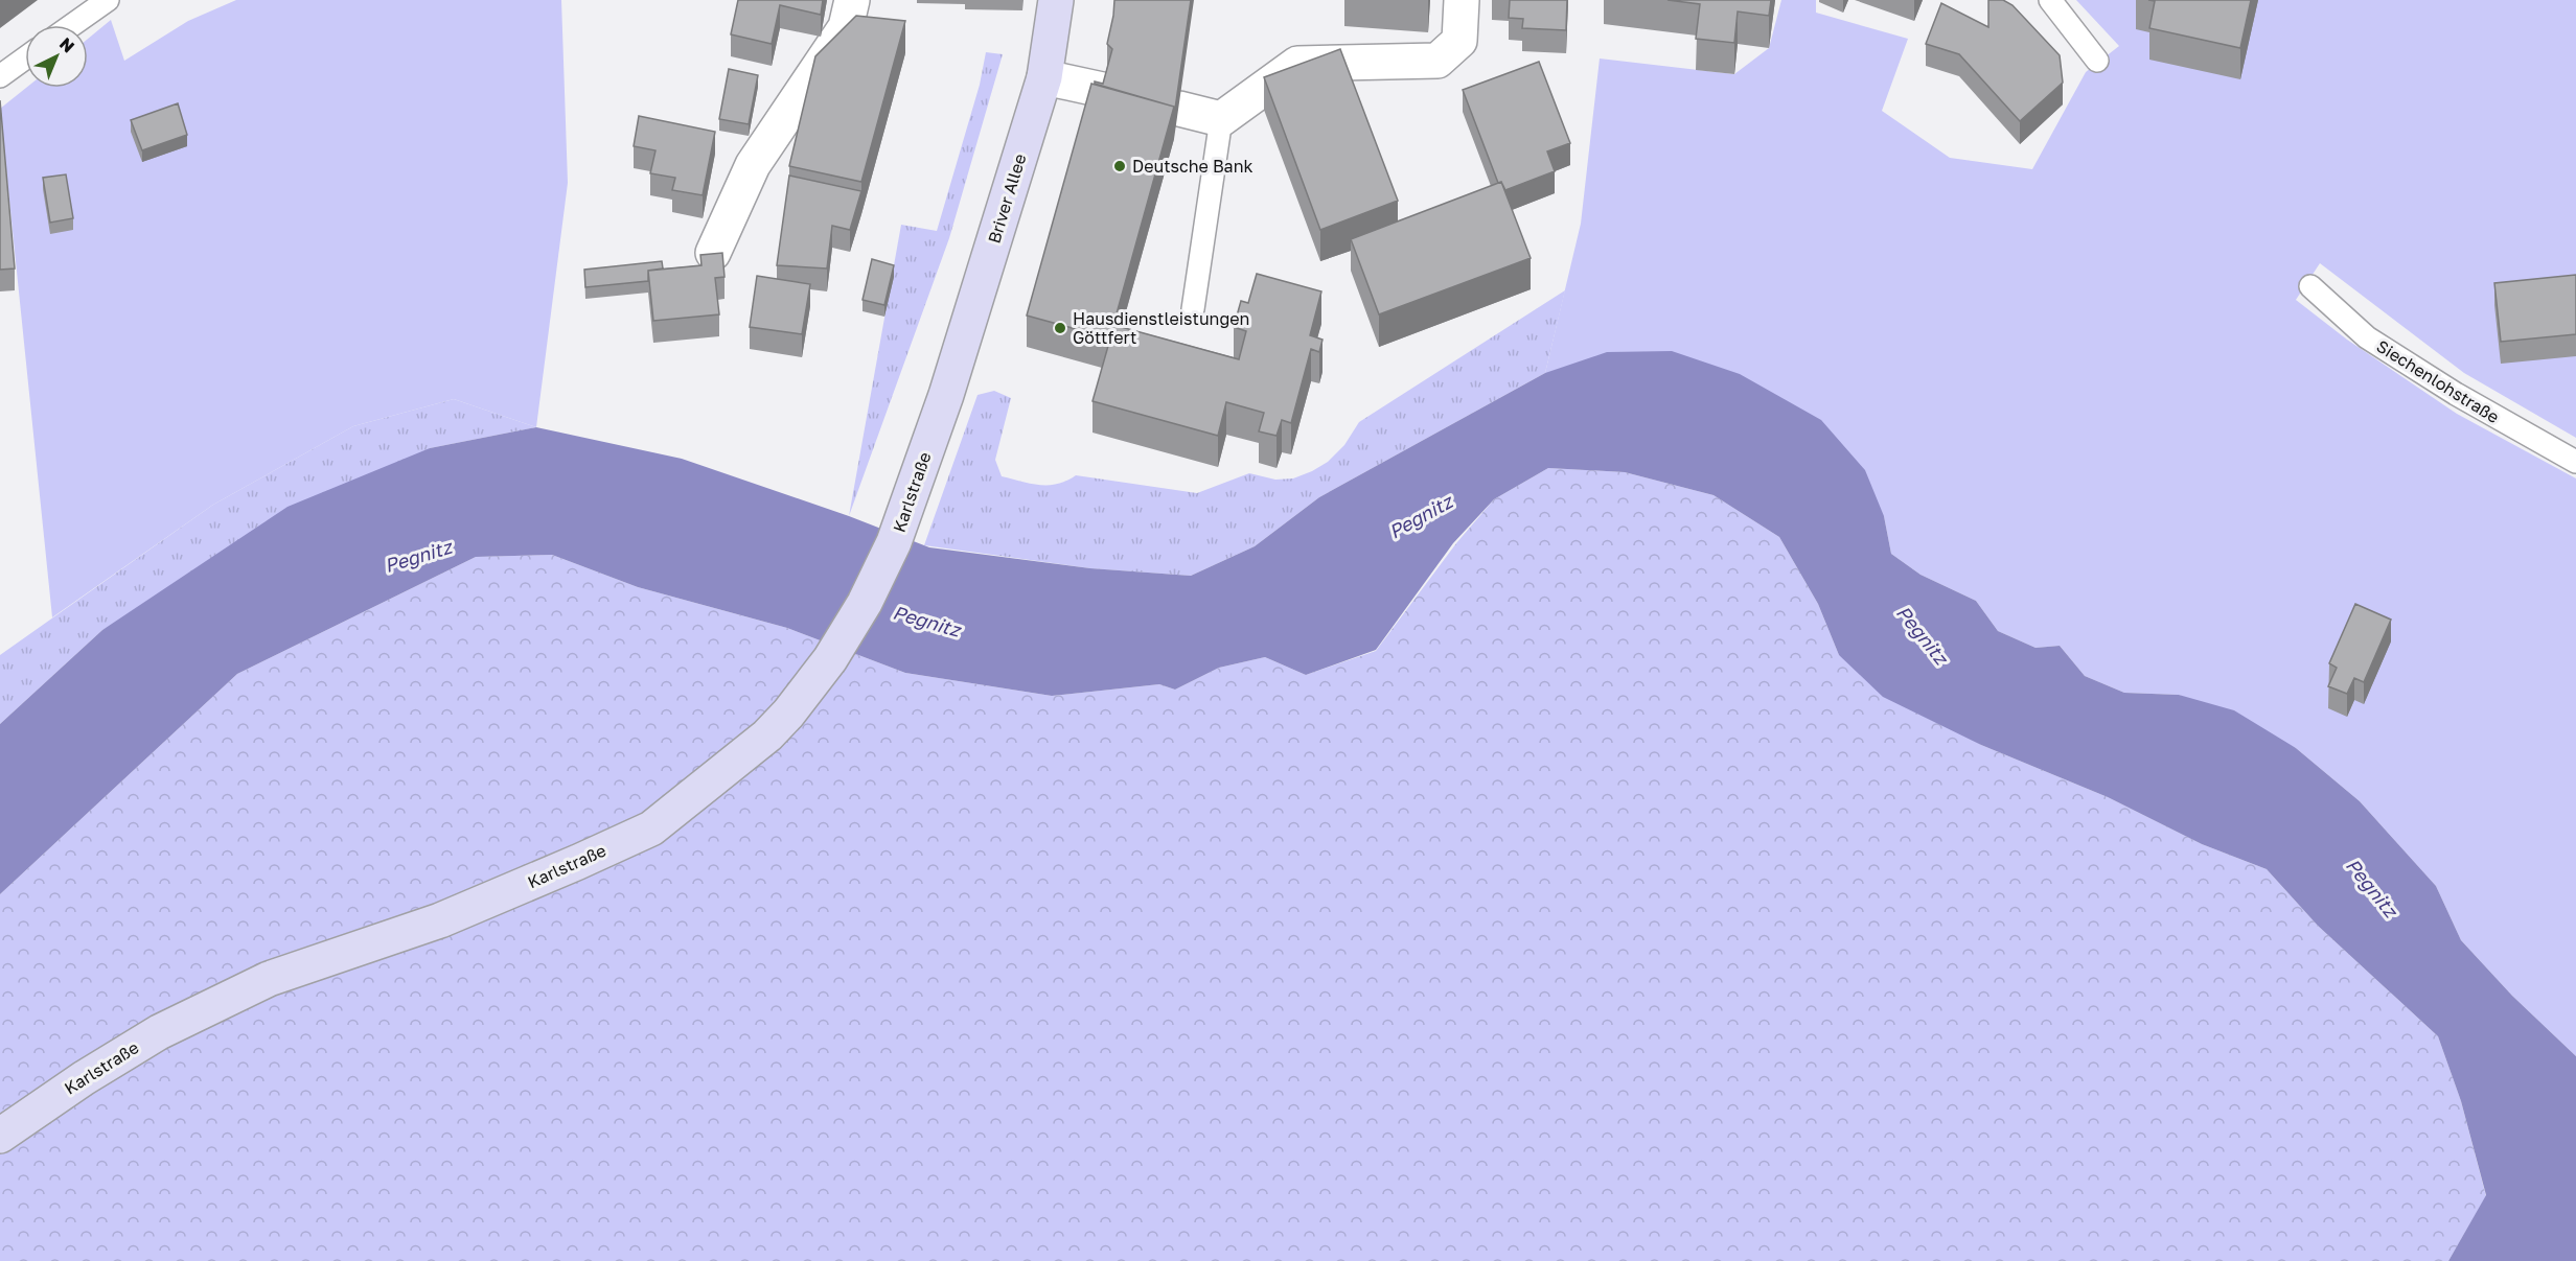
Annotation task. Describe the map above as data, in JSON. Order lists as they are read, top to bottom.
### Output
{
  "streets": {
    "main road": ["Briver Allee", "Karlstraße"],
    "lane": ["Siechenlohstraße"]
  },
  "crossings": [
    ["Briver Allee", "Karlstraße"]
  ],
  "water": ["Pegnitz"],
  "places": ["Deutsche Bank", "Hausdienstleistungen Göttfert"],
  "north": "top right"
}
